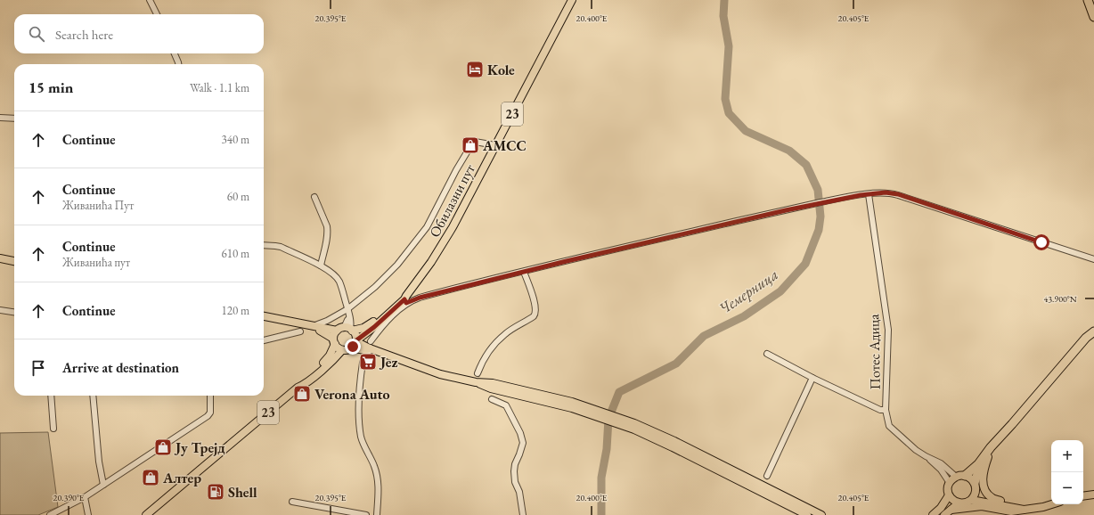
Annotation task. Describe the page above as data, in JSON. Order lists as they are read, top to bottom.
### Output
{
  "streets": {
    "main road": ["23", "Обилазни пут"],
    "street": ["Потес Адица"]
  },
  "crossings": [
    ["23", "Обилазни пут"]
  ],
  "water": ["Чемерница"],
  "places": {
    "hotel": ["Kole"],
    "shop": [
      "АМСС",
      "Verona Auto",
      "Ју Трејд",
      "Алтер"
    ],
    "supermarket": ["Jez"],
    "fuel station": ["Shell"]
  },
  "page": {
    "search": "Search here",
    "heading": ["15 min", "Walk · 1.1 km"],
    "list": [
      ["Continue", "340 m"],
      ["Continue", "Живанића Пут", "60 m"],
      ["Continue", "Живанића пут", "610 m"],
      ["Continue", "120 m"],
      "Arrive at destination"
    ],
    "map_buttons": ["+", "−"]
  },
  "coordinates": [
    "20.395°E",
    "20.400°E",
    "20.405°E",
    "43.900°N",
    "20.390°E"
  ]
}
